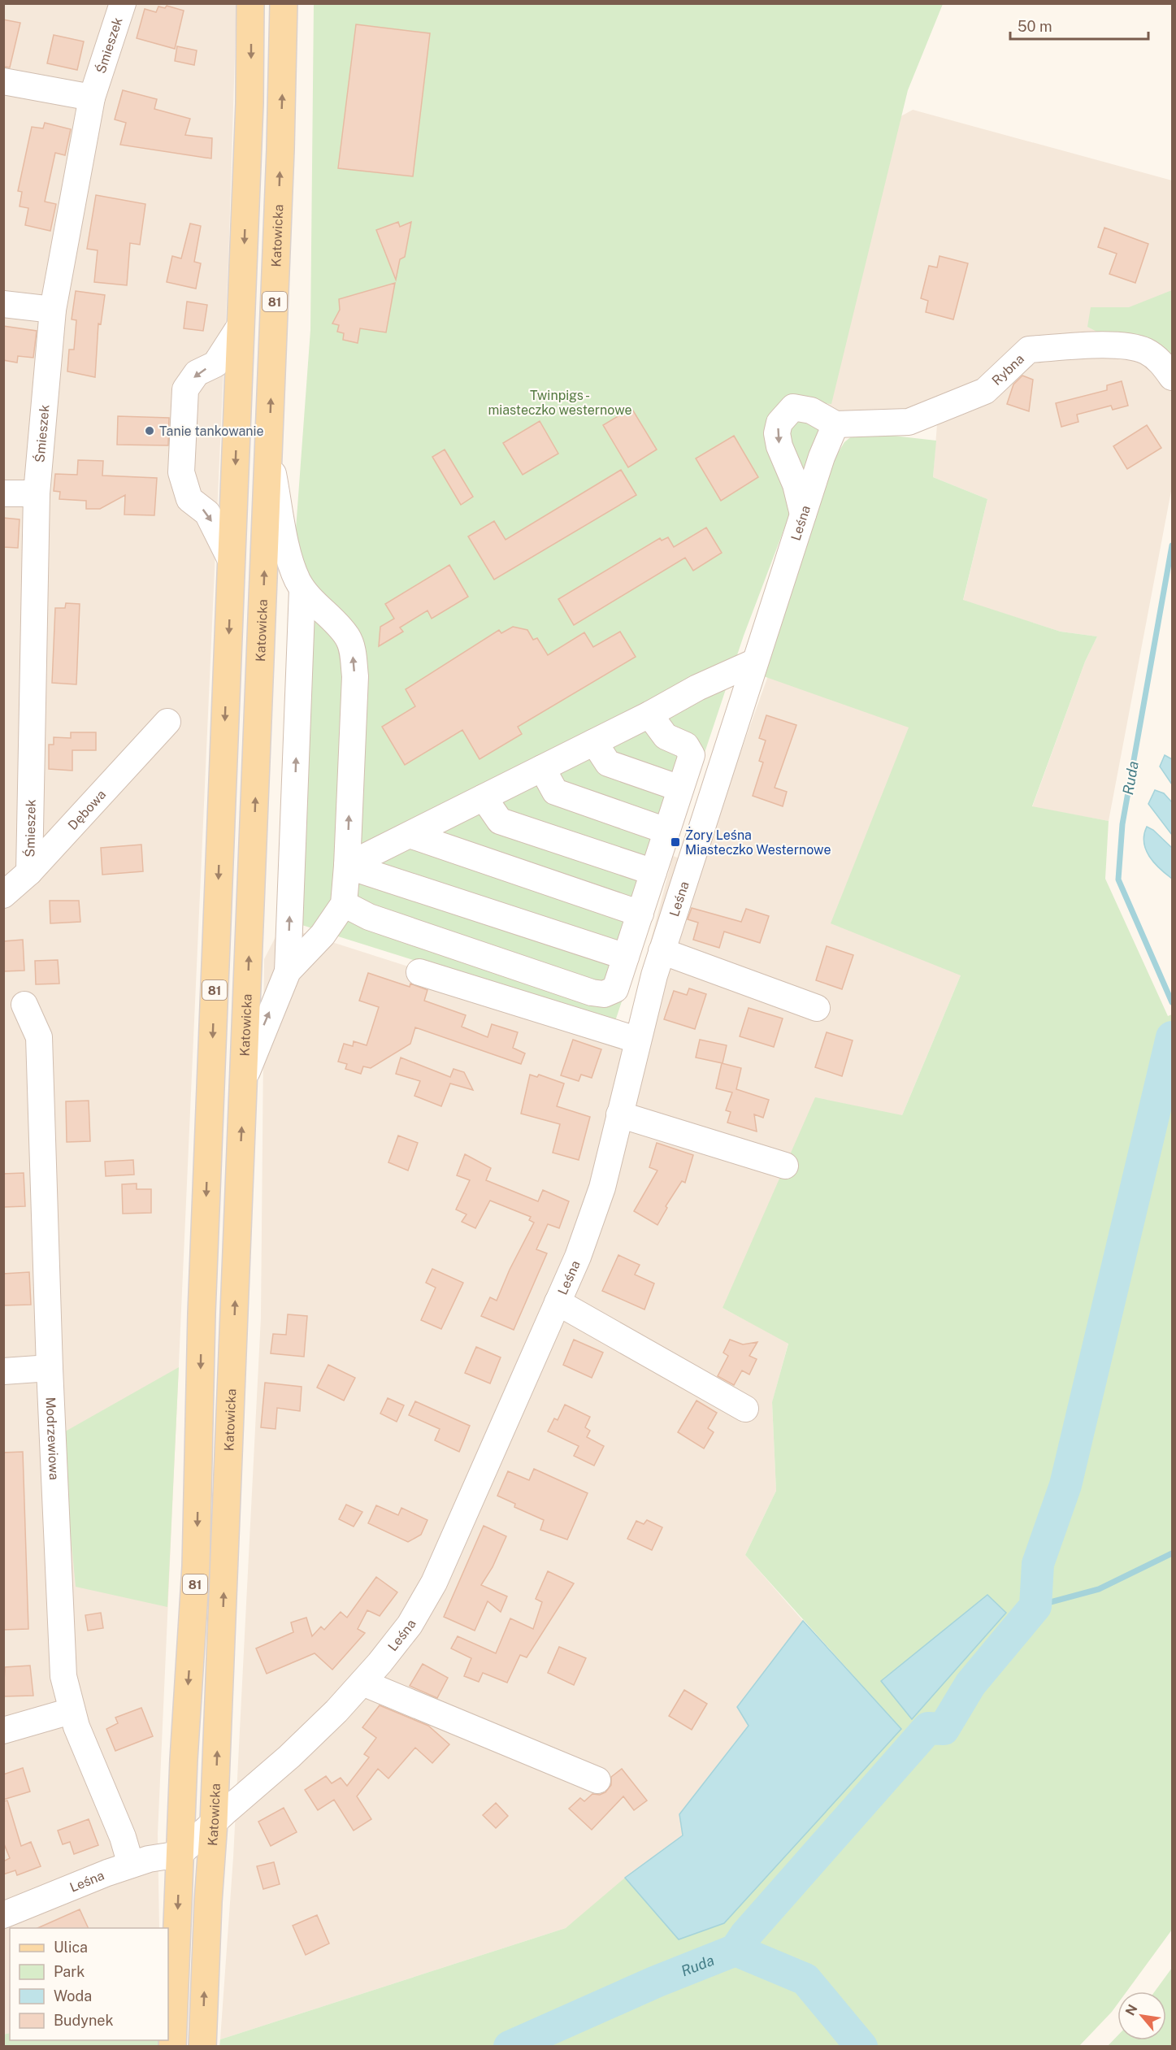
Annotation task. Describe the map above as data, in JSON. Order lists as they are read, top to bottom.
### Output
{
  "streets": {
    "main road": ["Katowicka", "81"],
    "street": [
      "Śmieszek",
      "Rybna",
      "Leśna",
      "Dębowa",
      "Modrzewiowa"
    ]
  },
  "crossings": [
    ["Śmieszek", "Dębowa"],
    ["Katowicka", "Leśna"],
    ["81", "Leśna"],
    ["Rybna", "Leśna"],
    ["Leśna", "Modrzewiowa"]
  ],
  "water": ["Ruda"],
  "parks": ["Twinpigs - miasteczko westernowe"],
  "places": {
    "other": ["Tanie tankowanie"],
    "transit": ["Żory Leśna Miasteczko Westernowe"]
  },
  "legend": [
    "Ulica",
    "Park",
    "Woda",
    "Budynek"
  ],
  "scale_bar": "50 m",
  "north": "top left"
}
